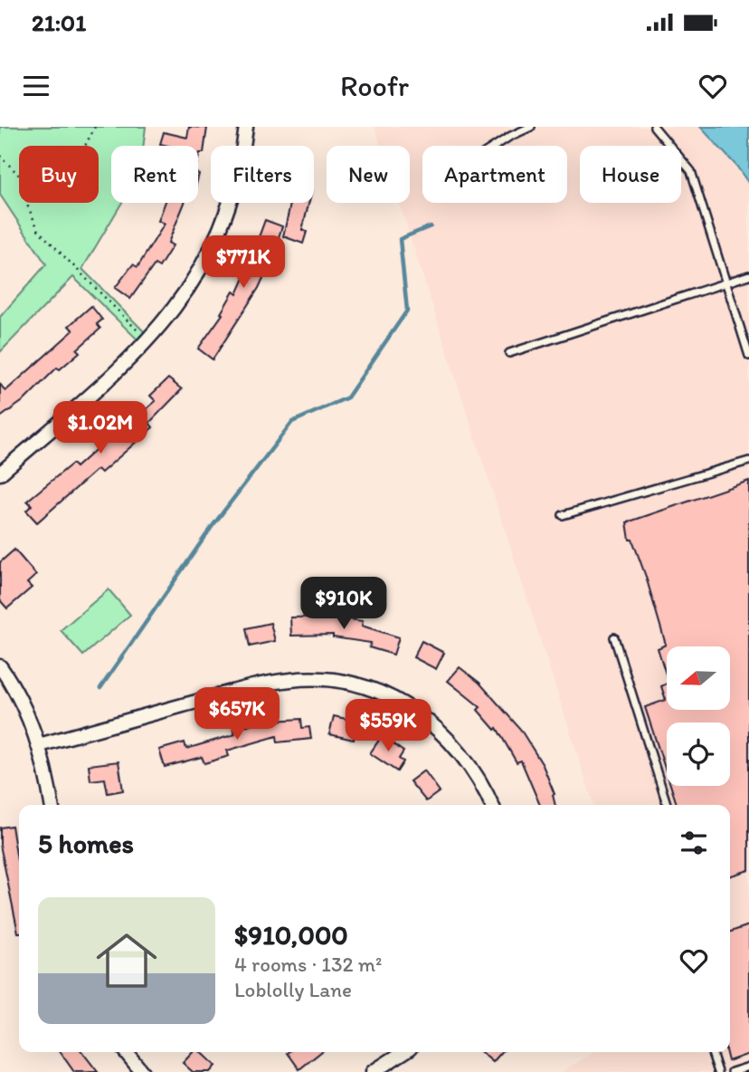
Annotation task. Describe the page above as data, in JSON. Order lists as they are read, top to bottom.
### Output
{
  "north": "left",
  "page": {
    "status": "21:01",
    "header": "Roofr",
    "chip": [
      "Buy",
      "Rent",
      "Filters",
      "New",
      "Apartment",
      "House"
    ],
    "price": [
      "$771K",
      "$1.02M",
      "$910K",
      "$657K",
      "$559K"
    ],
    "heading": "5 homes",
    "list": [
      {
        "name": "$910,000",
        "note": "4 rooms · 132 m² · Loblolly Lane"
      }
    ]
  }
}
